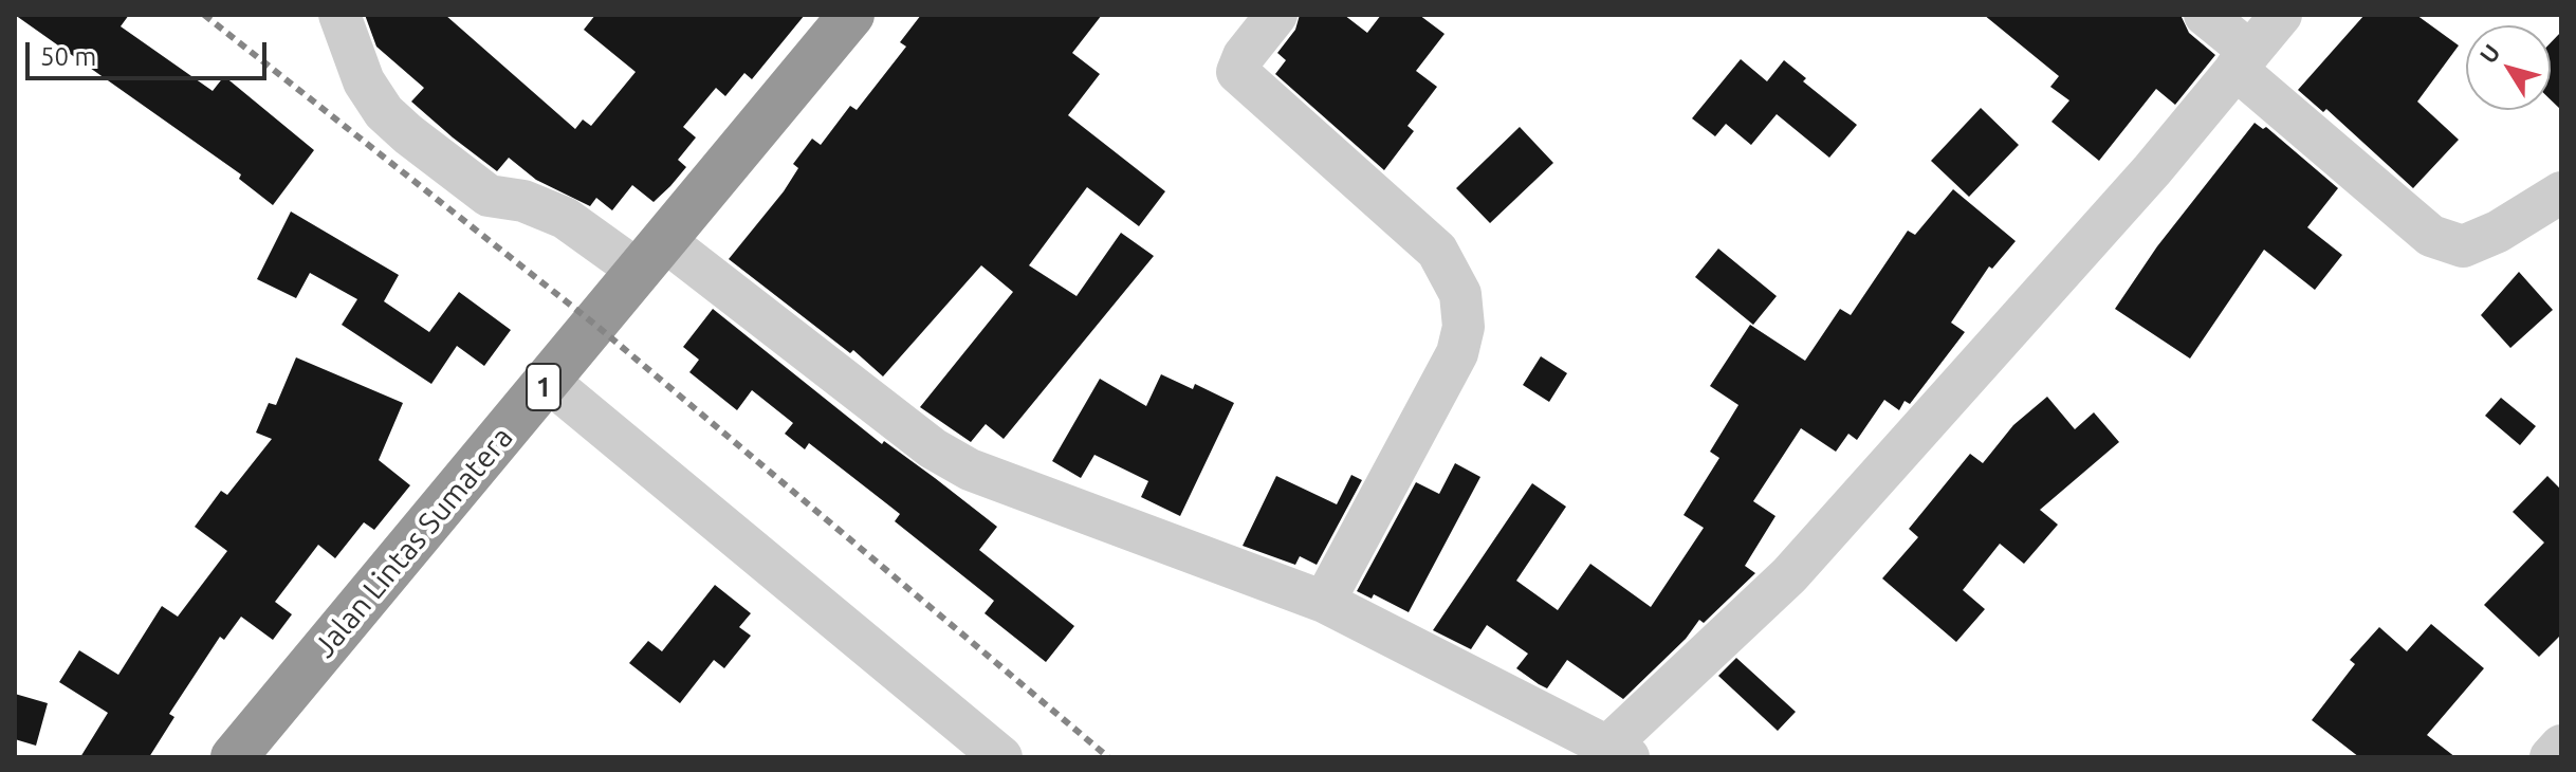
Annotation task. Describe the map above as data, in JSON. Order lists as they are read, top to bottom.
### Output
{
  "streets": {
    "highway": ["1", "Jalan Lintas Sumatera"]
  },
  "scale_bar": "50 m",
  "north": "top left"
}
